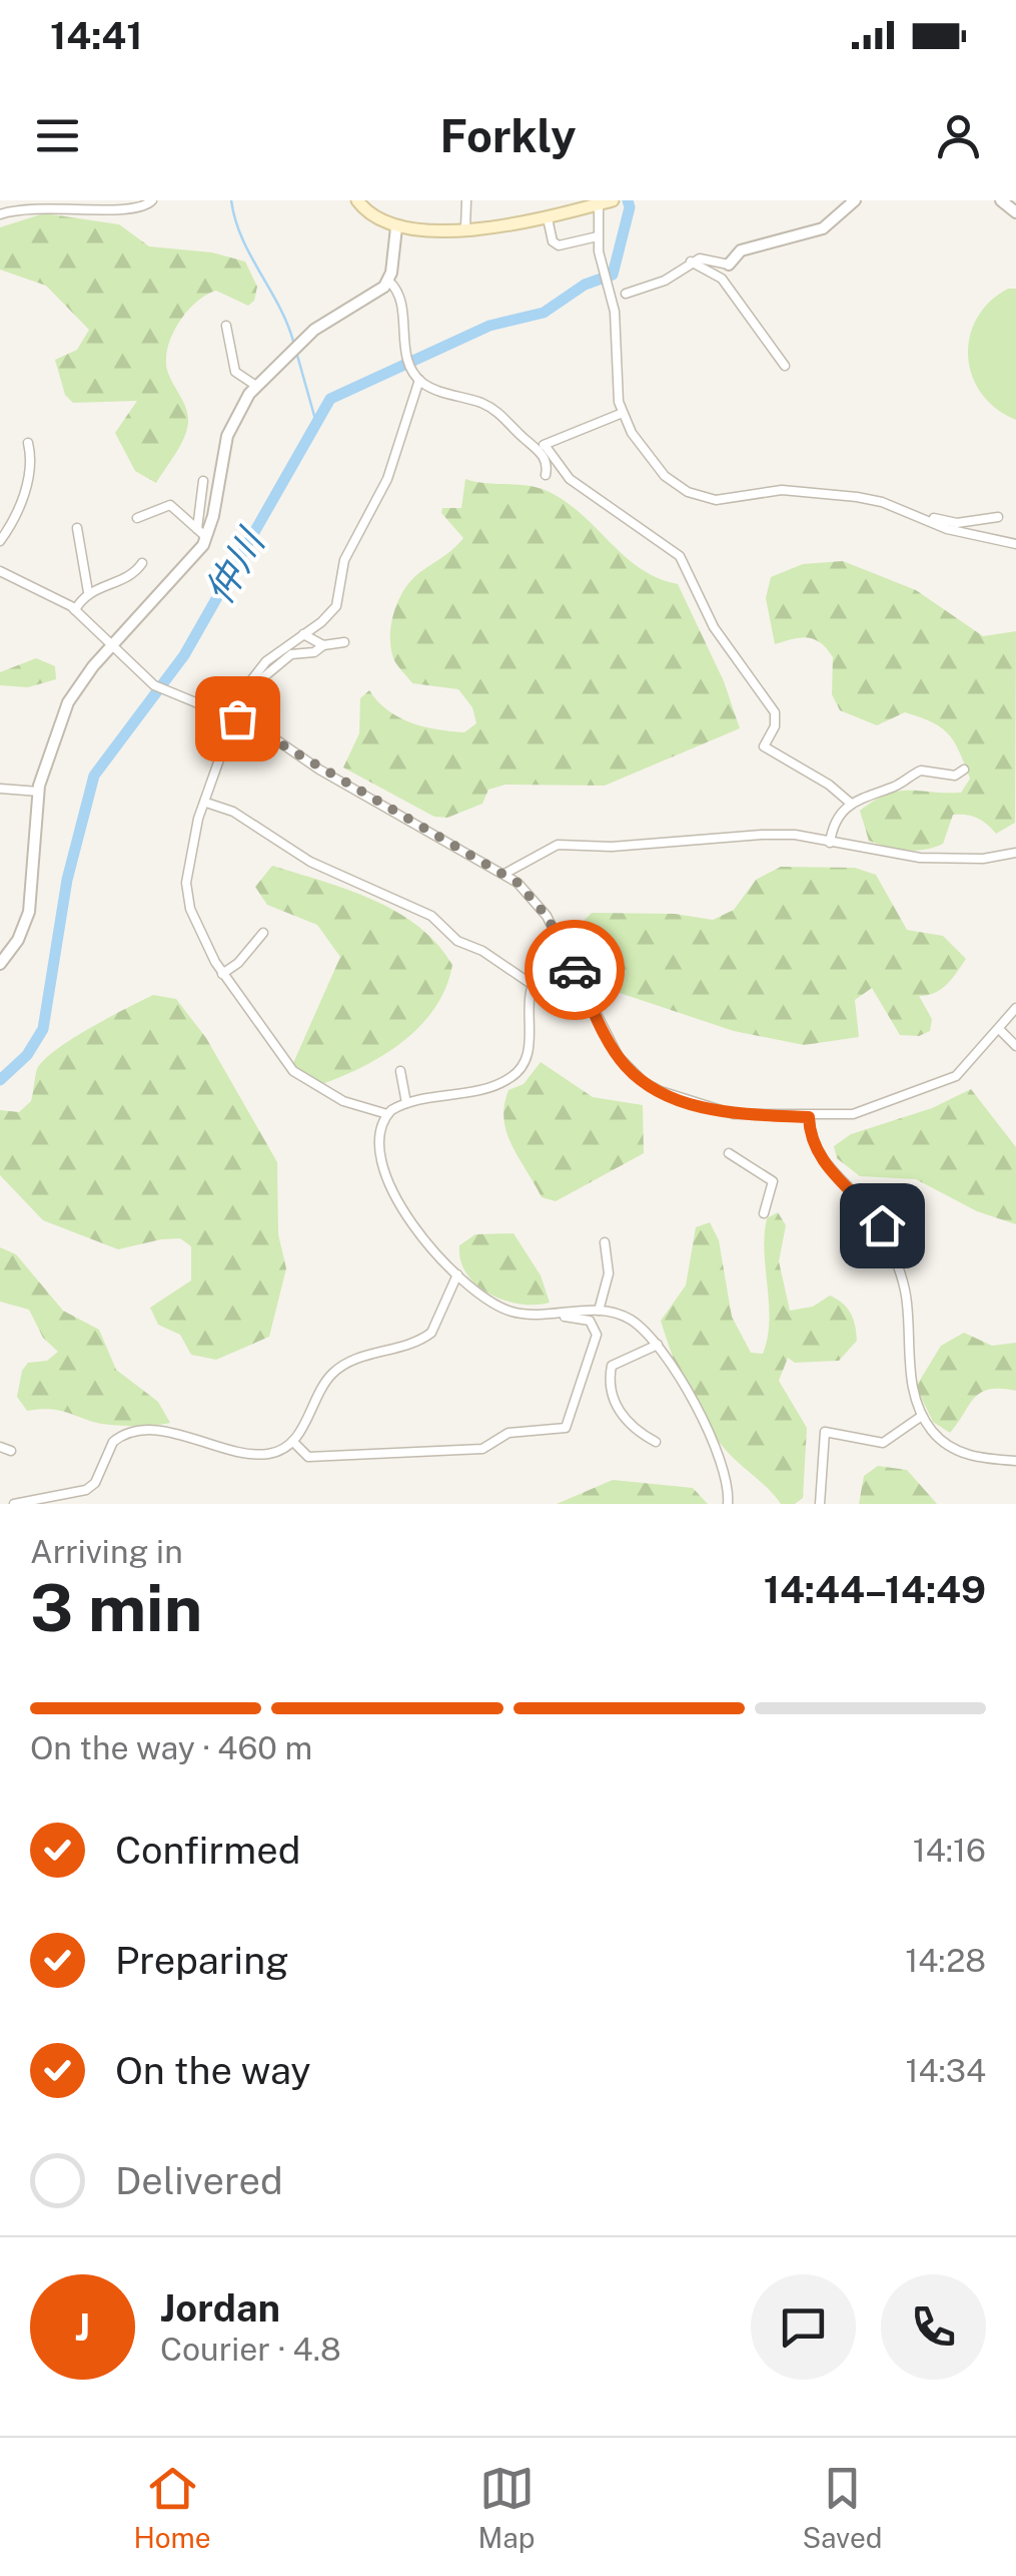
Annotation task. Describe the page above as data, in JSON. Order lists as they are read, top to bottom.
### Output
{
  "water": ["仲川"],
  "page": {
    "status": "14:41",
    "header": "Forkly",
    "heading": ["3 min", "Arriving in", "14:44–14:49"],
    "panel": ["Jordan", "Courier · 4.8"],
    "bar": "On the way · 460 m",
    "list": [
      ["Confirmed", "14:16"],
      ["Preparing", "14:28"],
      ["On the way", "14:34"],
      "Delivered"
    ],
    "round": "J",
    "tabs": ["Home", "Map", "Saved"]
  }
}
